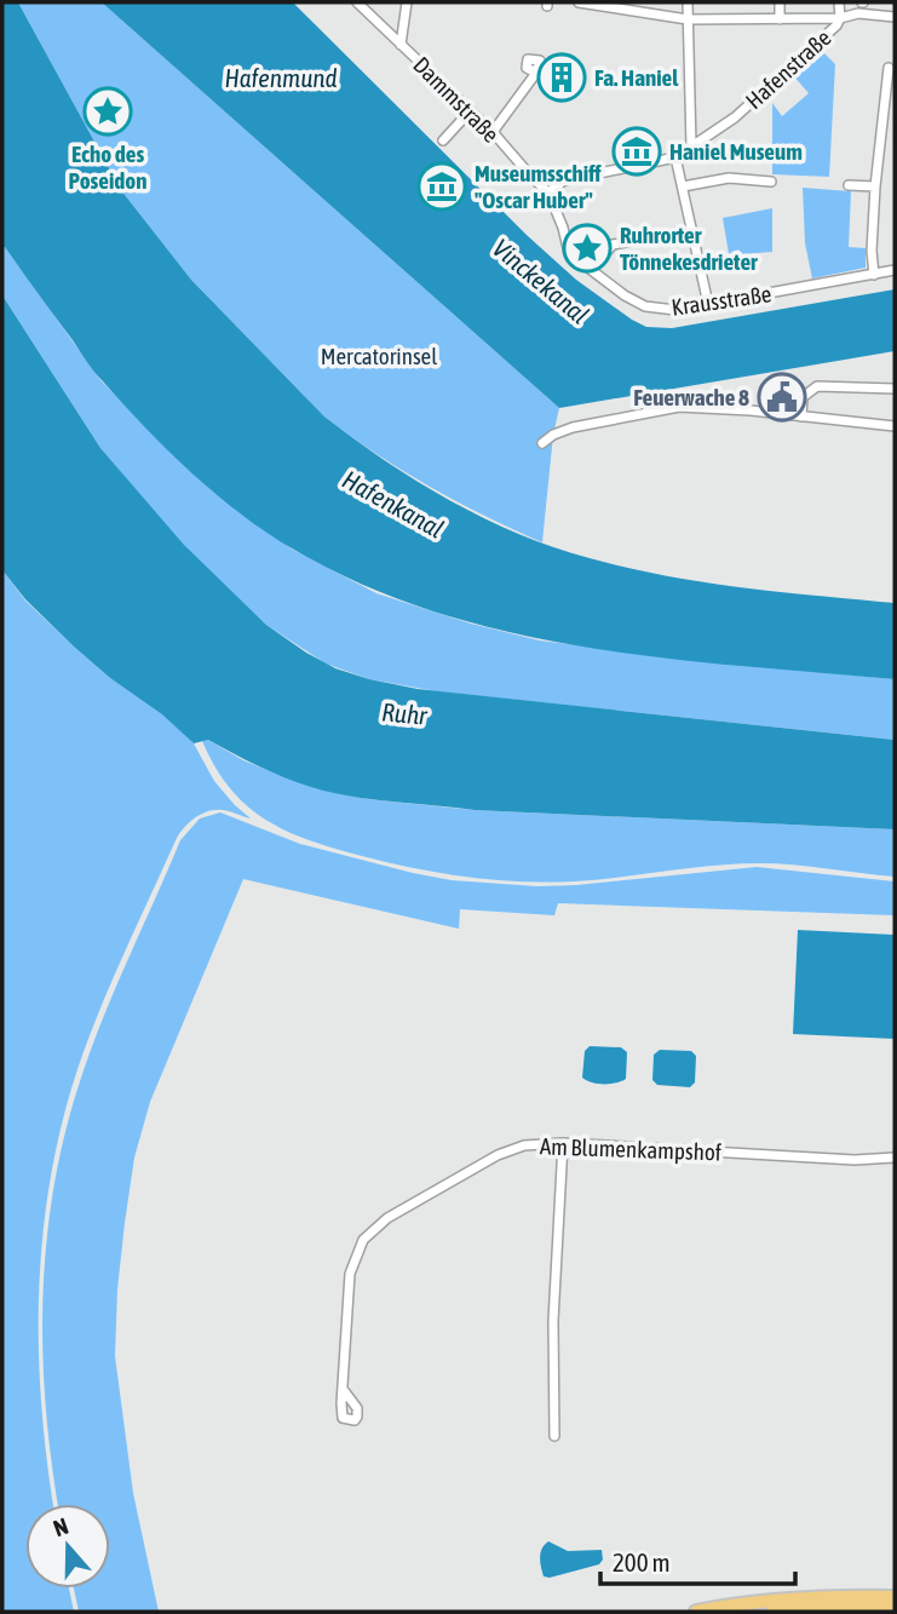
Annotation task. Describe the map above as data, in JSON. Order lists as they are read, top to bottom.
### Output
{
  "streets": {
    "street": [
      "Hafenstraße",
      "Dammstraße",
      "Krausstraße",
      "Am Blumenkampshof"
    ]
  },
  "crossings": [
    ["Hafenstraße", "Dammstraße"],
    ["Hafenstraße", "Krausstraße"],
    ["Dammstraße", "Krausstraße"]
  ],
  "water": [
    "Hafenmund",
    "Vinckekanal",
    "Hafenkanal",
    "Ruhr"
  ],
  "parks": ["Mercatorinsel"],
  "places": {
    "building": ["Fa. Haniel"],
    "place": ["Echo des Poseidon", "Ruhrorter Tönnekesdrieter"],
    "museum": ["Haniel Museum", "Museumsschiff \"Oscar Huber\""],
    "public building": ["Feuerwache 8"]
  },
  "scale_bar": "200 m",
  "north": "top"
}
